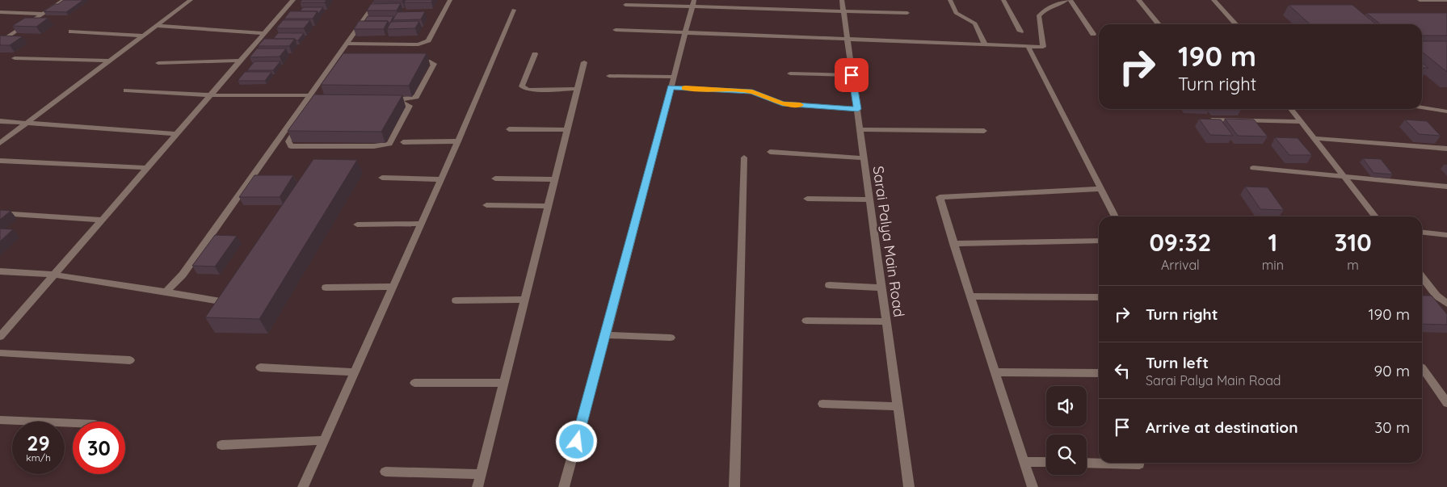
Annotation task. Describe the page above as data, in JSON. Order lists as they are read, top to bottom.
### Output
{
  "streets": {
    "street": ["Sarai Palya Main Road"]
  },
  "page": {
    "turn": ["190 m", "Turn right"],
    "eta": [
      "09:32",
      "Arrival",
      "1",
      "min",
      "310",
      "m"
    ],
    "list": [
      {
        "name": "Turn right",
        "value": "190 m"
      },
      {
        "name": "Turn left",
        "note": "Sarai Palya Main Road",
        "value": "90 m"
      },
      {
        "name": "Arrive at destination",
        "value": "30 m"
      }
    ],
    "speed": "29 km/h",
    "limit": "30"
  }
}
